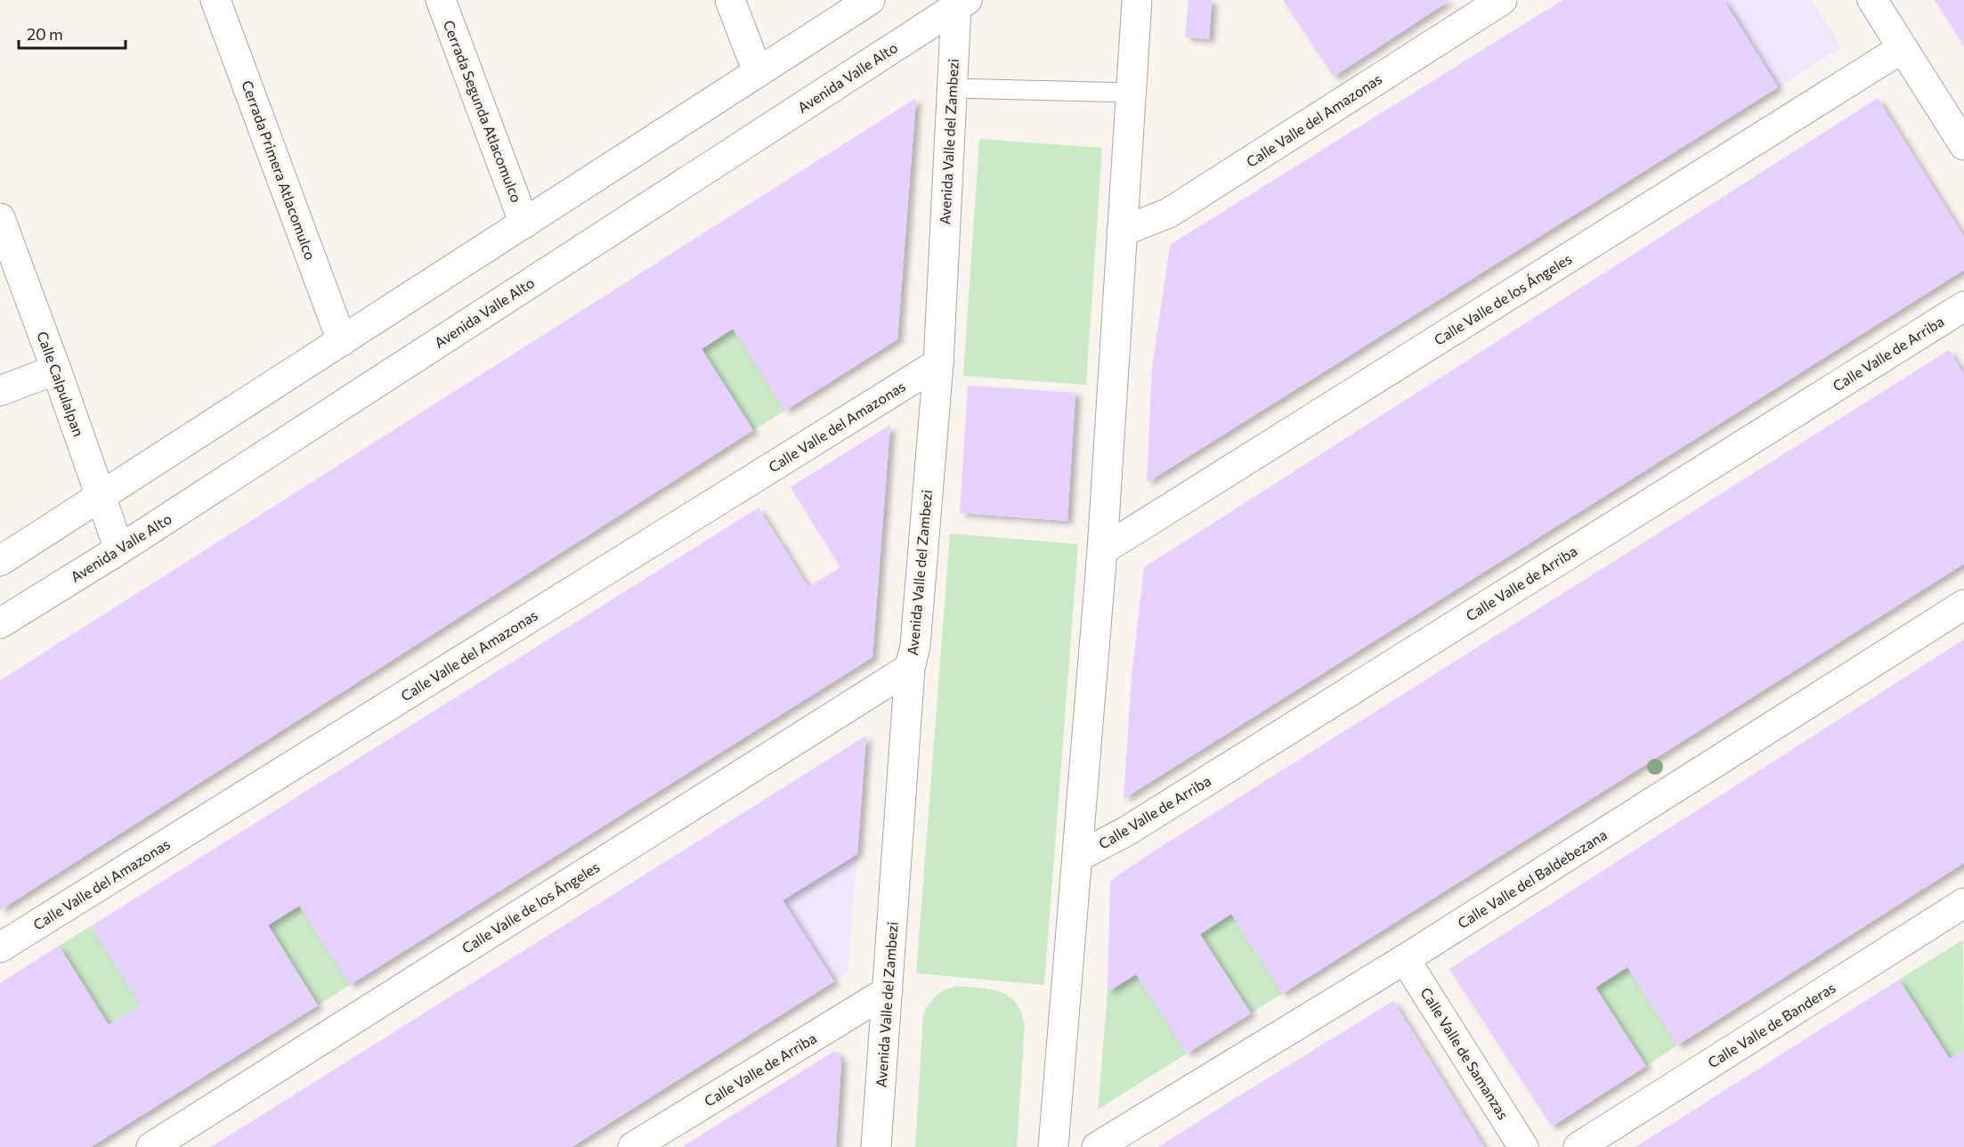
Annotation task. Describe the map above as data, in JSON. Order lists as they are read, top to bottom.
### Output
{
  "streets": {
    "street": [
      "Avenida Valle Alto",
      "Cerrada Segunda Atlacomulco",
      "Calle Valle del Amazonas",
      "Avenida Valle del Zambezi",
      "Cerrada Primera Atlacomulco",
      "Calle Valle de los Ángeles",
      "Calle Valle de Arriba",
      "Calle Calpulalpan",
      "Calle Valle del Baldebezana",
      "Calle Valle de Banderas",
      "Calle Valle de Samanzas"
    ]
  },
  "crossings": [
    ["Avenida Valle Alto", "Avenida Valle del Zambezi"],
    ["Avenida Valle Alto", "Calle Calpulalpan"],
    ["Calle Valle del Amazonas", "Avenida Valle del Zambezi"],
    ["Avenida Valle del Zambezi", "Calle Valle de los Ángeles"],
    ["Avenida Valle del Zambezi", "Calle Valle de Arriba"],
    ["Calle Valle del Baldebezana", "Calle Valle de Samanzas"]
  ],
  "scale_bar": "20 m"
}
